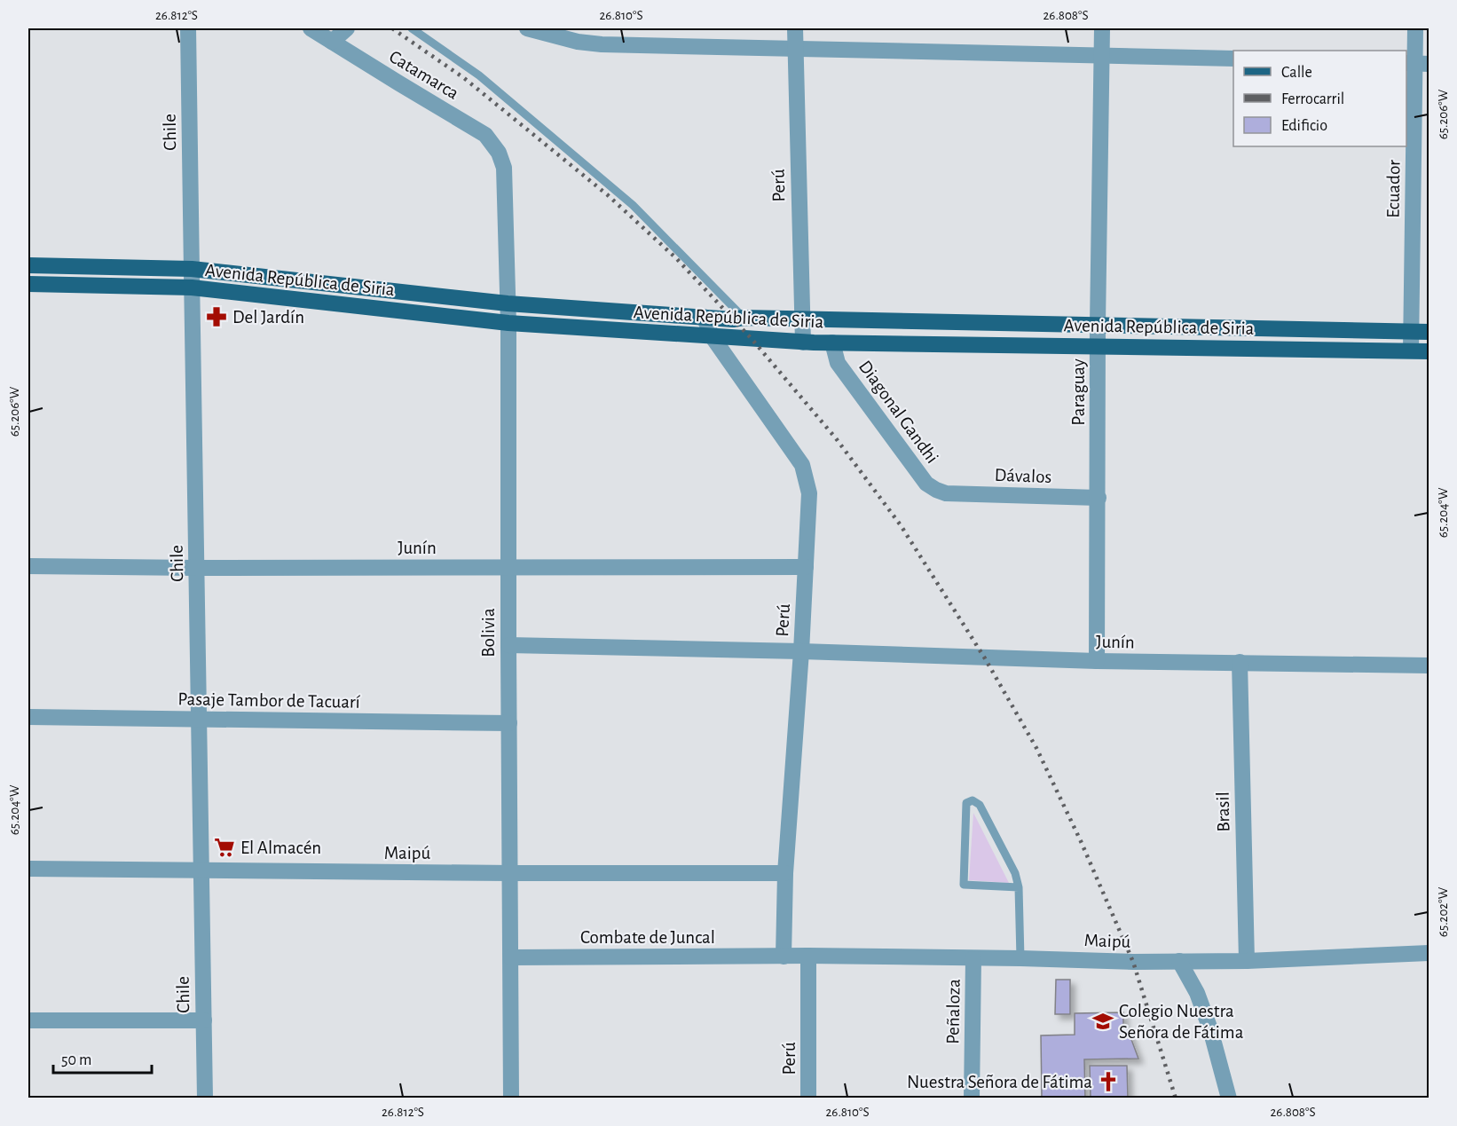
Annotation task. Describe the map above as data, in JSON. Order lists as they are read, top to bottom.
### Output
{
  "streets": {
    "main road": ["Avenida República de Siria"],
    "street": [
      "Catamarca",
      "Chile",
      "Perú",
      "Ecuador",
      "Paraguay",
      "Diagonal Gandhi",
      "Dávalos",
      "Junín",
      "Bolivia",
      "Pasaje Tambor de Tacuarí",
      "Brasil",
      "Maipú",
      "Combate de Juncal",
      "Peñaloza"
    ]
  },
  "crossings": [
    ["Catamarca", "Bolivia"],
    ["Chile", "Avenida República de Siria"],
    ["Chile", "Junín"],
    ["Chile", "Pasaje Tambor de Tacuarí"],
    ["Chile", "Maipú"],
    ["Perú", "Avenida República de Siria"],
    ["Perú", "Junín"],
    ["Perú", "Maipú"],
    ["Perú", "Combate de Juncal"],
    ["Ecuador", "Avenida República de Siria"],
    ["Avenida República de Siria", "Paraguay"],
    ["Avenida República de Siria", "Diagonal Gandhi"],
    ["Avenida República de Siria", "Bolivia"],
    ["Paraguay", "Dávalos"],
    ["Paraguay", "Junín"],
    ["Diagonal Gandhi", "Dávalos"],
    ["Junín", "Bolivia"],
    ["Junín", "Brasil"],
    ["Bolivia", "Pasaje Tambor de Tacuarí"],
    ["Bolivia", "Maipú"],
    ["Bolivia", "Combate de Juncal"],
    ["Brasil", "Maipú"],
    ["Maipú", "Combate de Juncal"],
    ["Maipú", "Peñaloza"]
  ],
  "places": {
    "pharmacy": ["Del Jardín"],
    "supermarket": ["El Almacén"],
    "school or university": ["Colegio Nuestra Señora de Fátima"],
    "church": ["Nuestra Señora de Fátima"]
  },
  "legend": ["Calle", "Ferrocarril", "Edificio"],
  "scale_bar": "50 m",
  "coordinates": [
    "26.812°S",
    "26.810°S",
    "26.808°S",
    "65.206°W",
    "65.204°W",
    "65.202°W"
  ]
}
